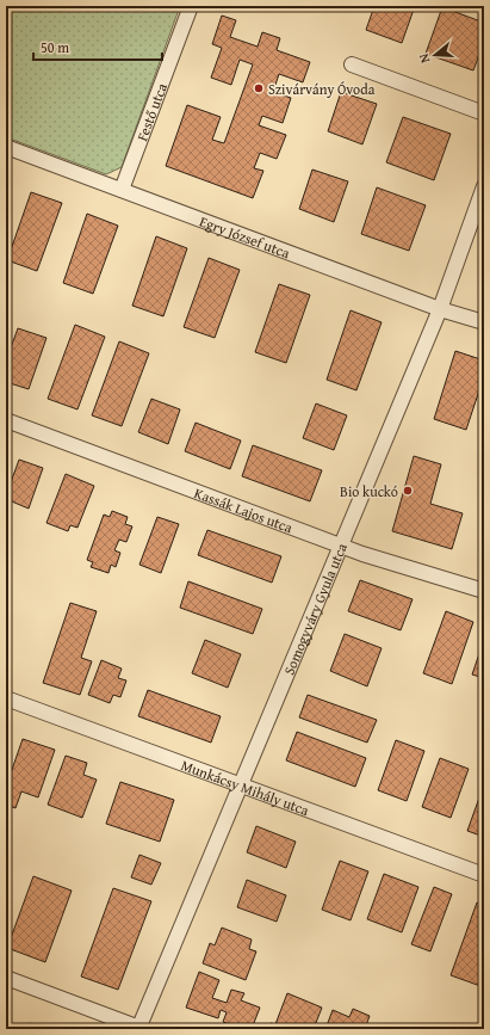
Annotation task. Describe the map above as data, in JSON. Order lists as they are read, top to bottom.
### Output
{
  "streets": {
    "street": [
      "Festő utca",
      "Egry József utca",
      "Kassák Lajos utca",
      "Somogyváry Gyula utca",
      "Munkácsy Mihály utca"
    ]
  },
  "crossings": [
    ["Festő utca", "Egry József utca"],
    ["Egry József utca", "Somogyváry Gyula utca"],
    ["Kassák Lajos utca", "Somogyváry Gyula utca"],
    ["Somogyváry Gyula utca", "Munkácsy Mihály utca"]
  ],
  "places": ["Szivárvány Óvoda", "Bio kuckó"],
  "scale_bar": "50 m",
  "north": "left"
}
